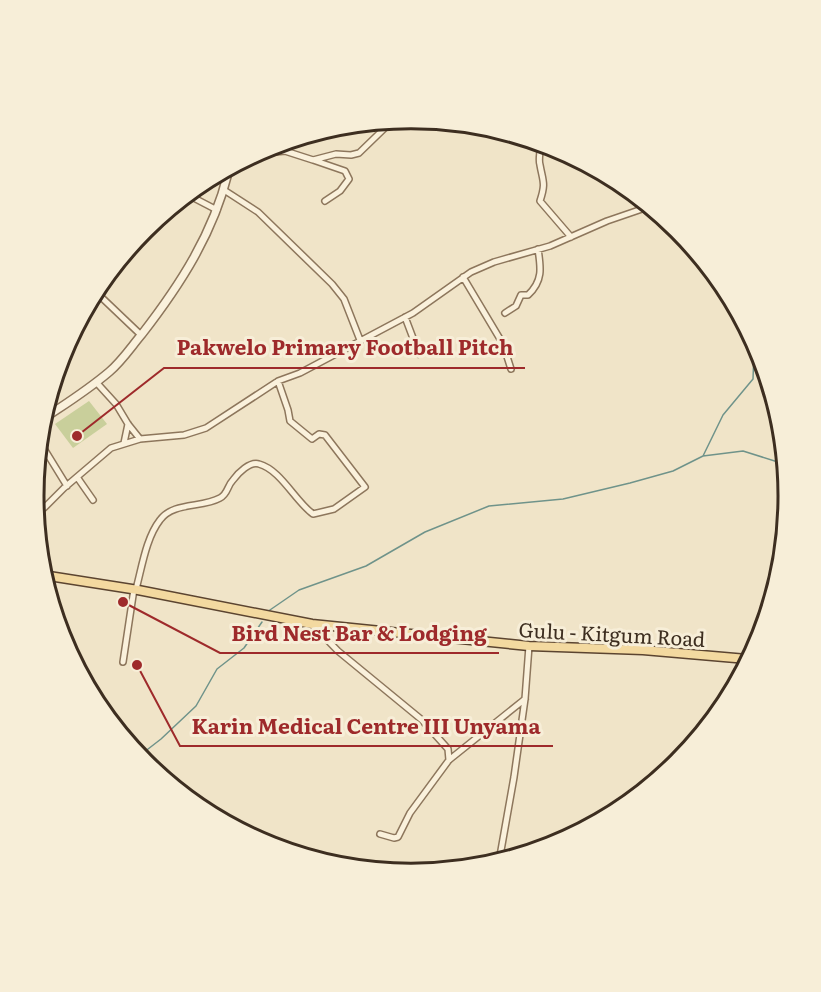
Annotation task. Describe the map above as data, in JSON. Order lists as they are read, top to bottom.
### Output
{
  "streets": {
    "main road": ["Gulu - Kitgum Road"]
  },
  "places": ["Pakwelo Primary Football Pitch", "Bird Nest Bar & Lodging", "Karin Medical Centre III Unyama"]
}
